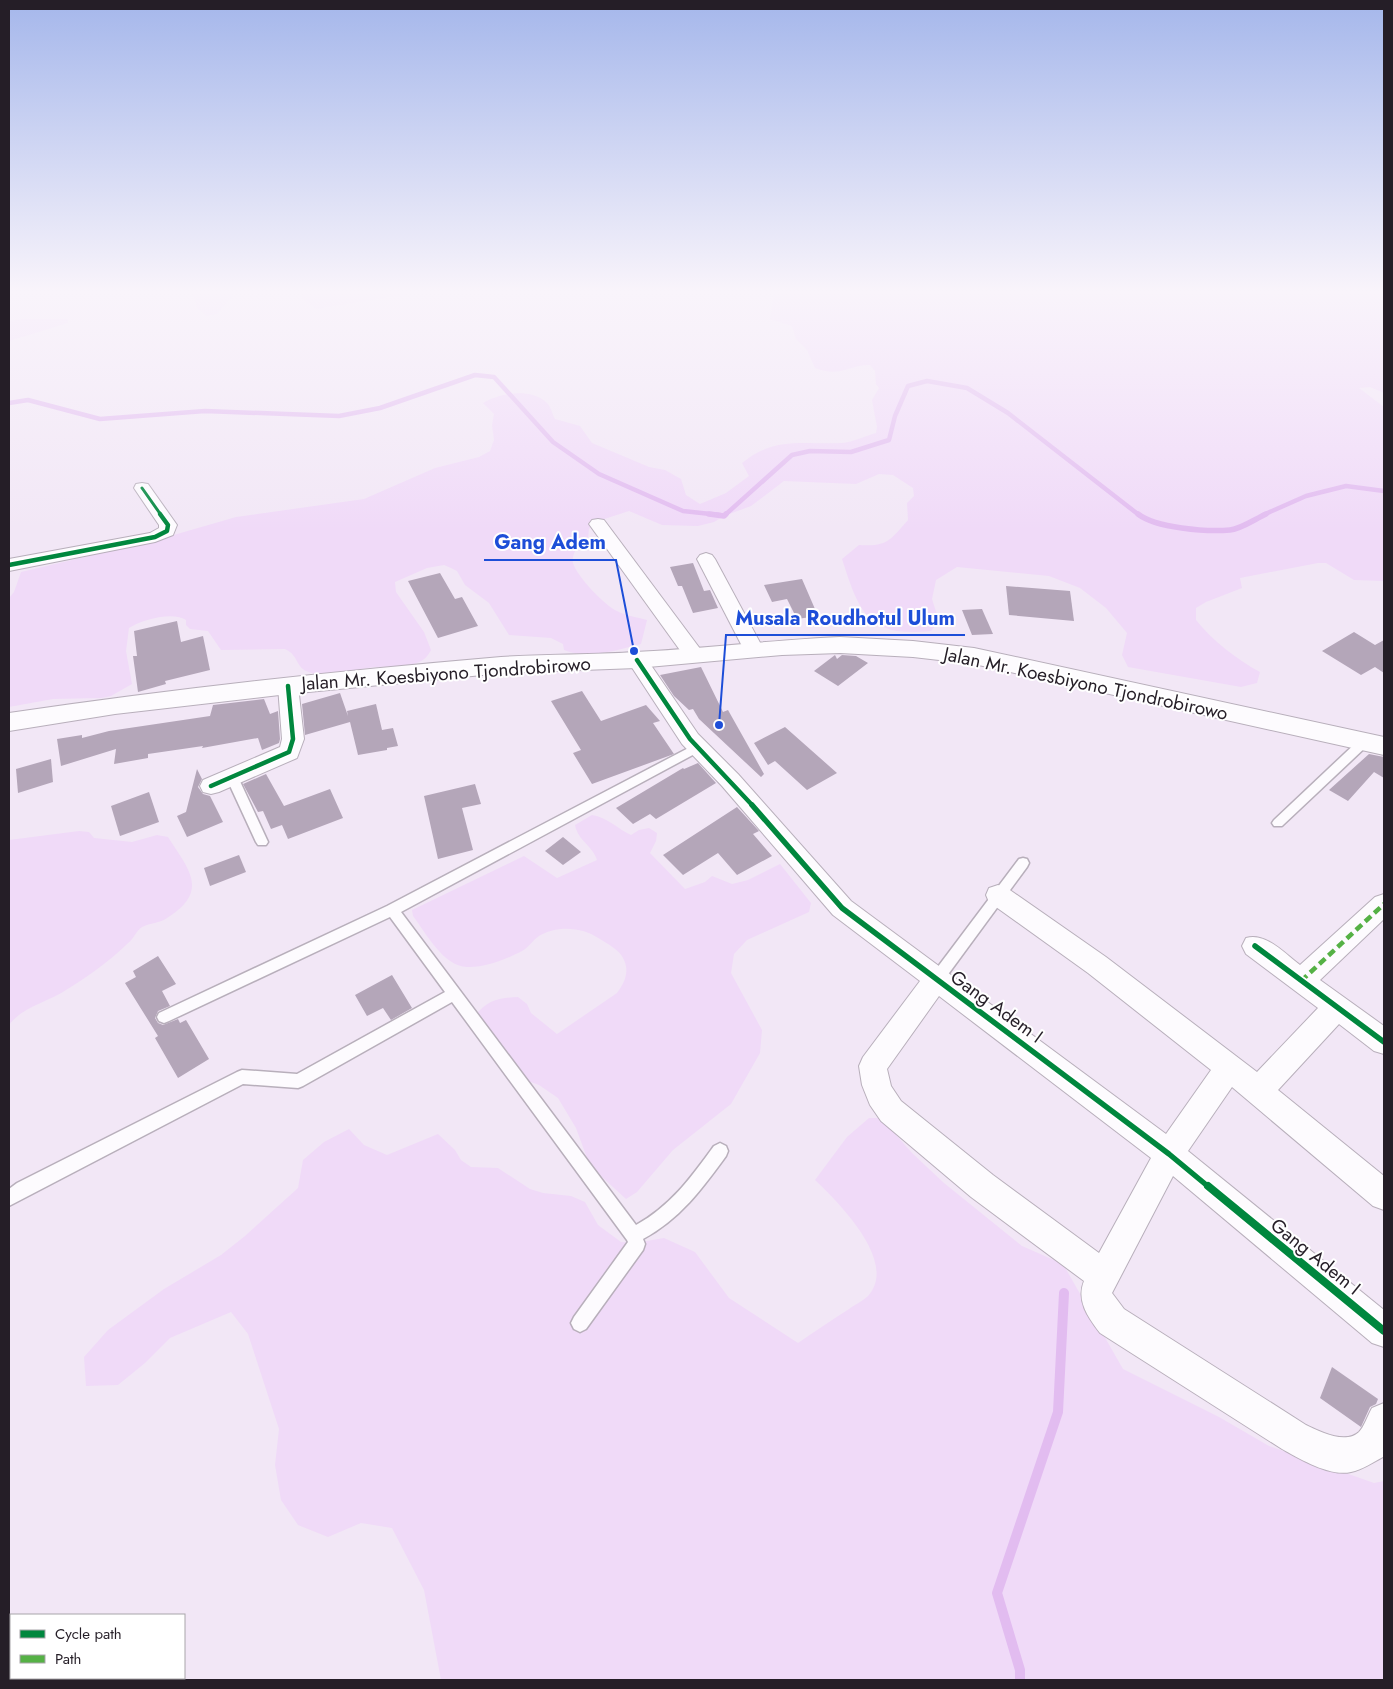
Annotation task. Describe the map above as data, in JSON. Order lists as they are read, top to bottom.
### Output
{
  "streets": {
    "main road": ["Jalan Mr. Koesbiyono Tjondrobirowo"],
    "street": ["Gang Adem I"]
  },
  "crossings": [
    ["Jalan Mr. Koesbiyono Tjondrobirowo", "Gang Adem I"]
  ],
  "places": ["Gang Adem", "Musala Roudhotul Ulum"],
  "legend": ["Cycle path", "Path"]
}
